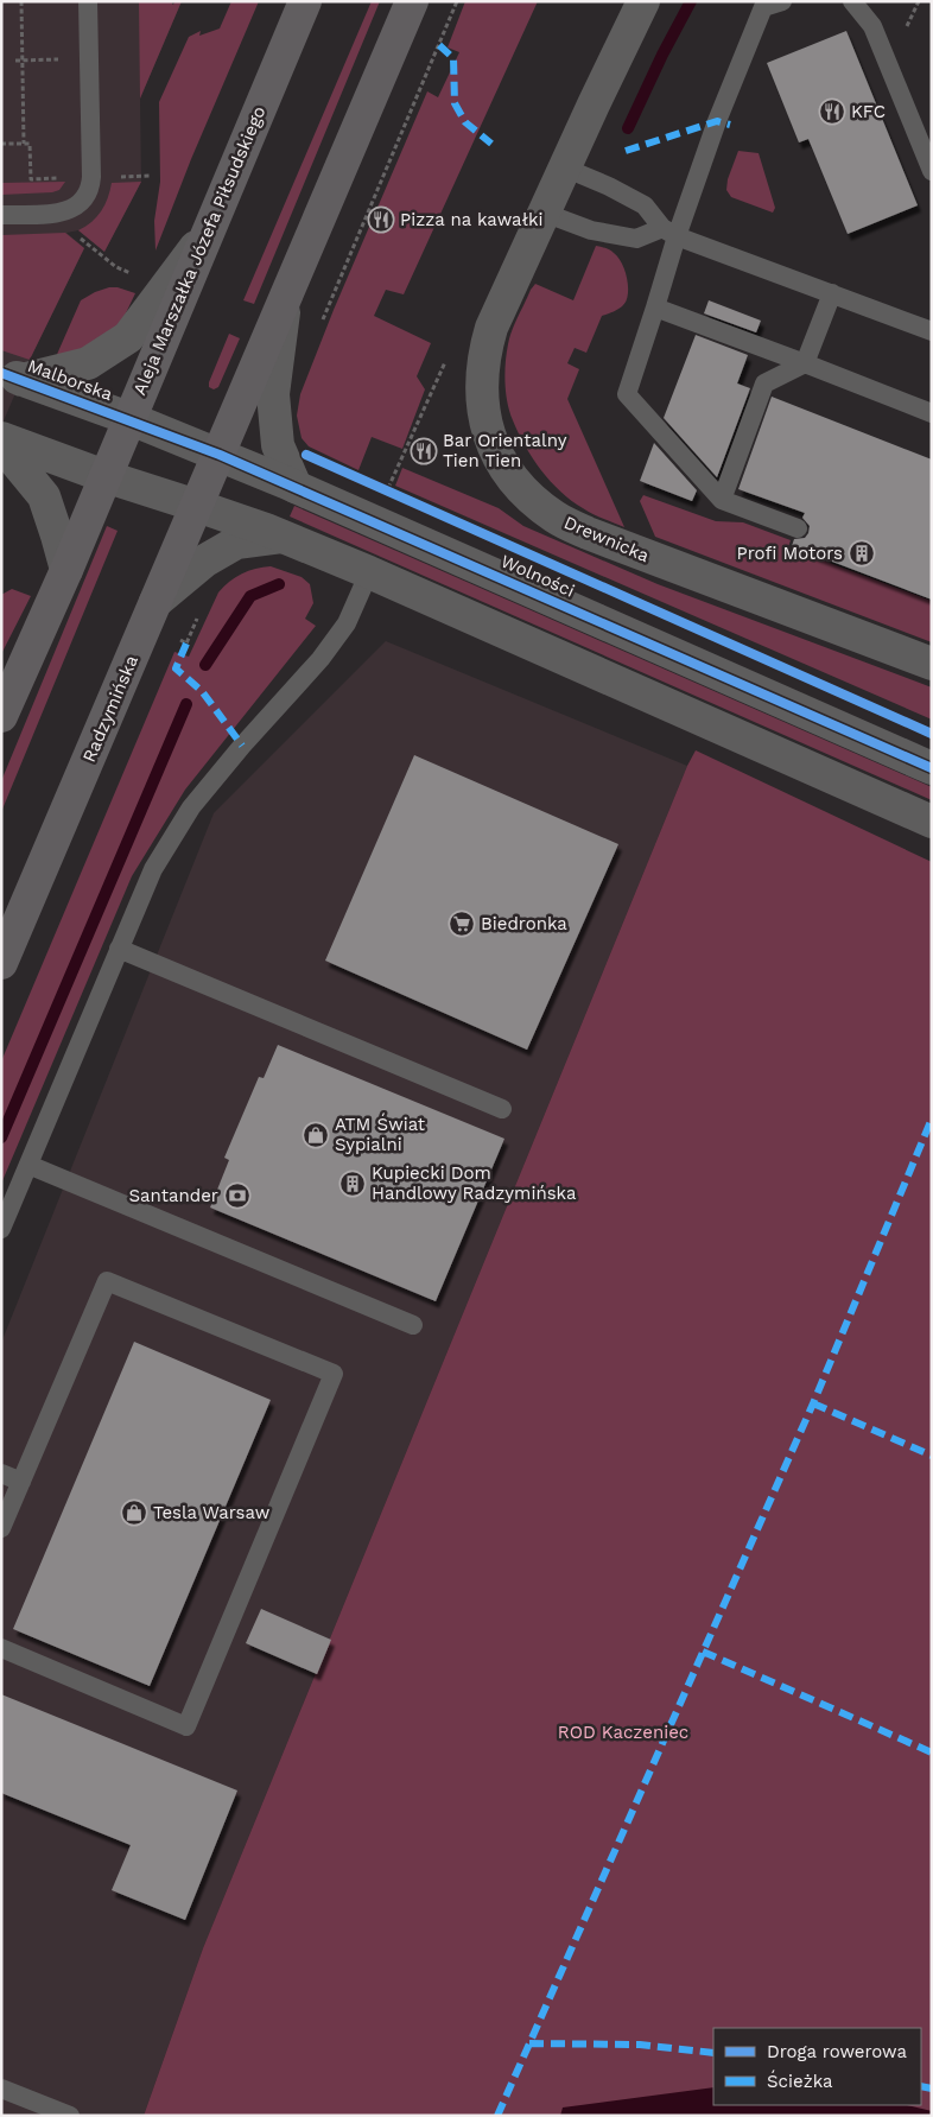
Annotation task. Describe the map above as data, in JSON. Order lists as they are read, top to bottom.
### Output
{
  "streets": {
    "main road": ["Aleja Marszałka Józefa Piłsudskiego", "Radzymińska"],
    "street": ["Malborska", "Drewnicka", "Wolności"]
  },
  "crossings": [
    ["Aleja Marszałka Józefa Piłsudskiego", "Malborska"],
    ["Aleja Marszałka Józefa Piłsudskiego", "Wolności"],
    ["Malborska", "Wolności"],
    ["Wolności", "Radzymińska"]
  ],
  "parks": ["ROD Kaczeniec"],
  "places": {
    "restaurant": ["KFC", "Pizza na kawałki", "Bar Orientalny Tien Tien"],
    "building": ["Profi Motors", "Kupiecki Dom Handlowy Radzymińska"],
    "supermarket": ["Biedronka"],
    "shop": ["ATM Świat Sypialni", "Tesla Warsaw"],
    "bank": ["Santander"]
  },
  "legend": ["Droga rowerowa", "Ścieżka"]
}
